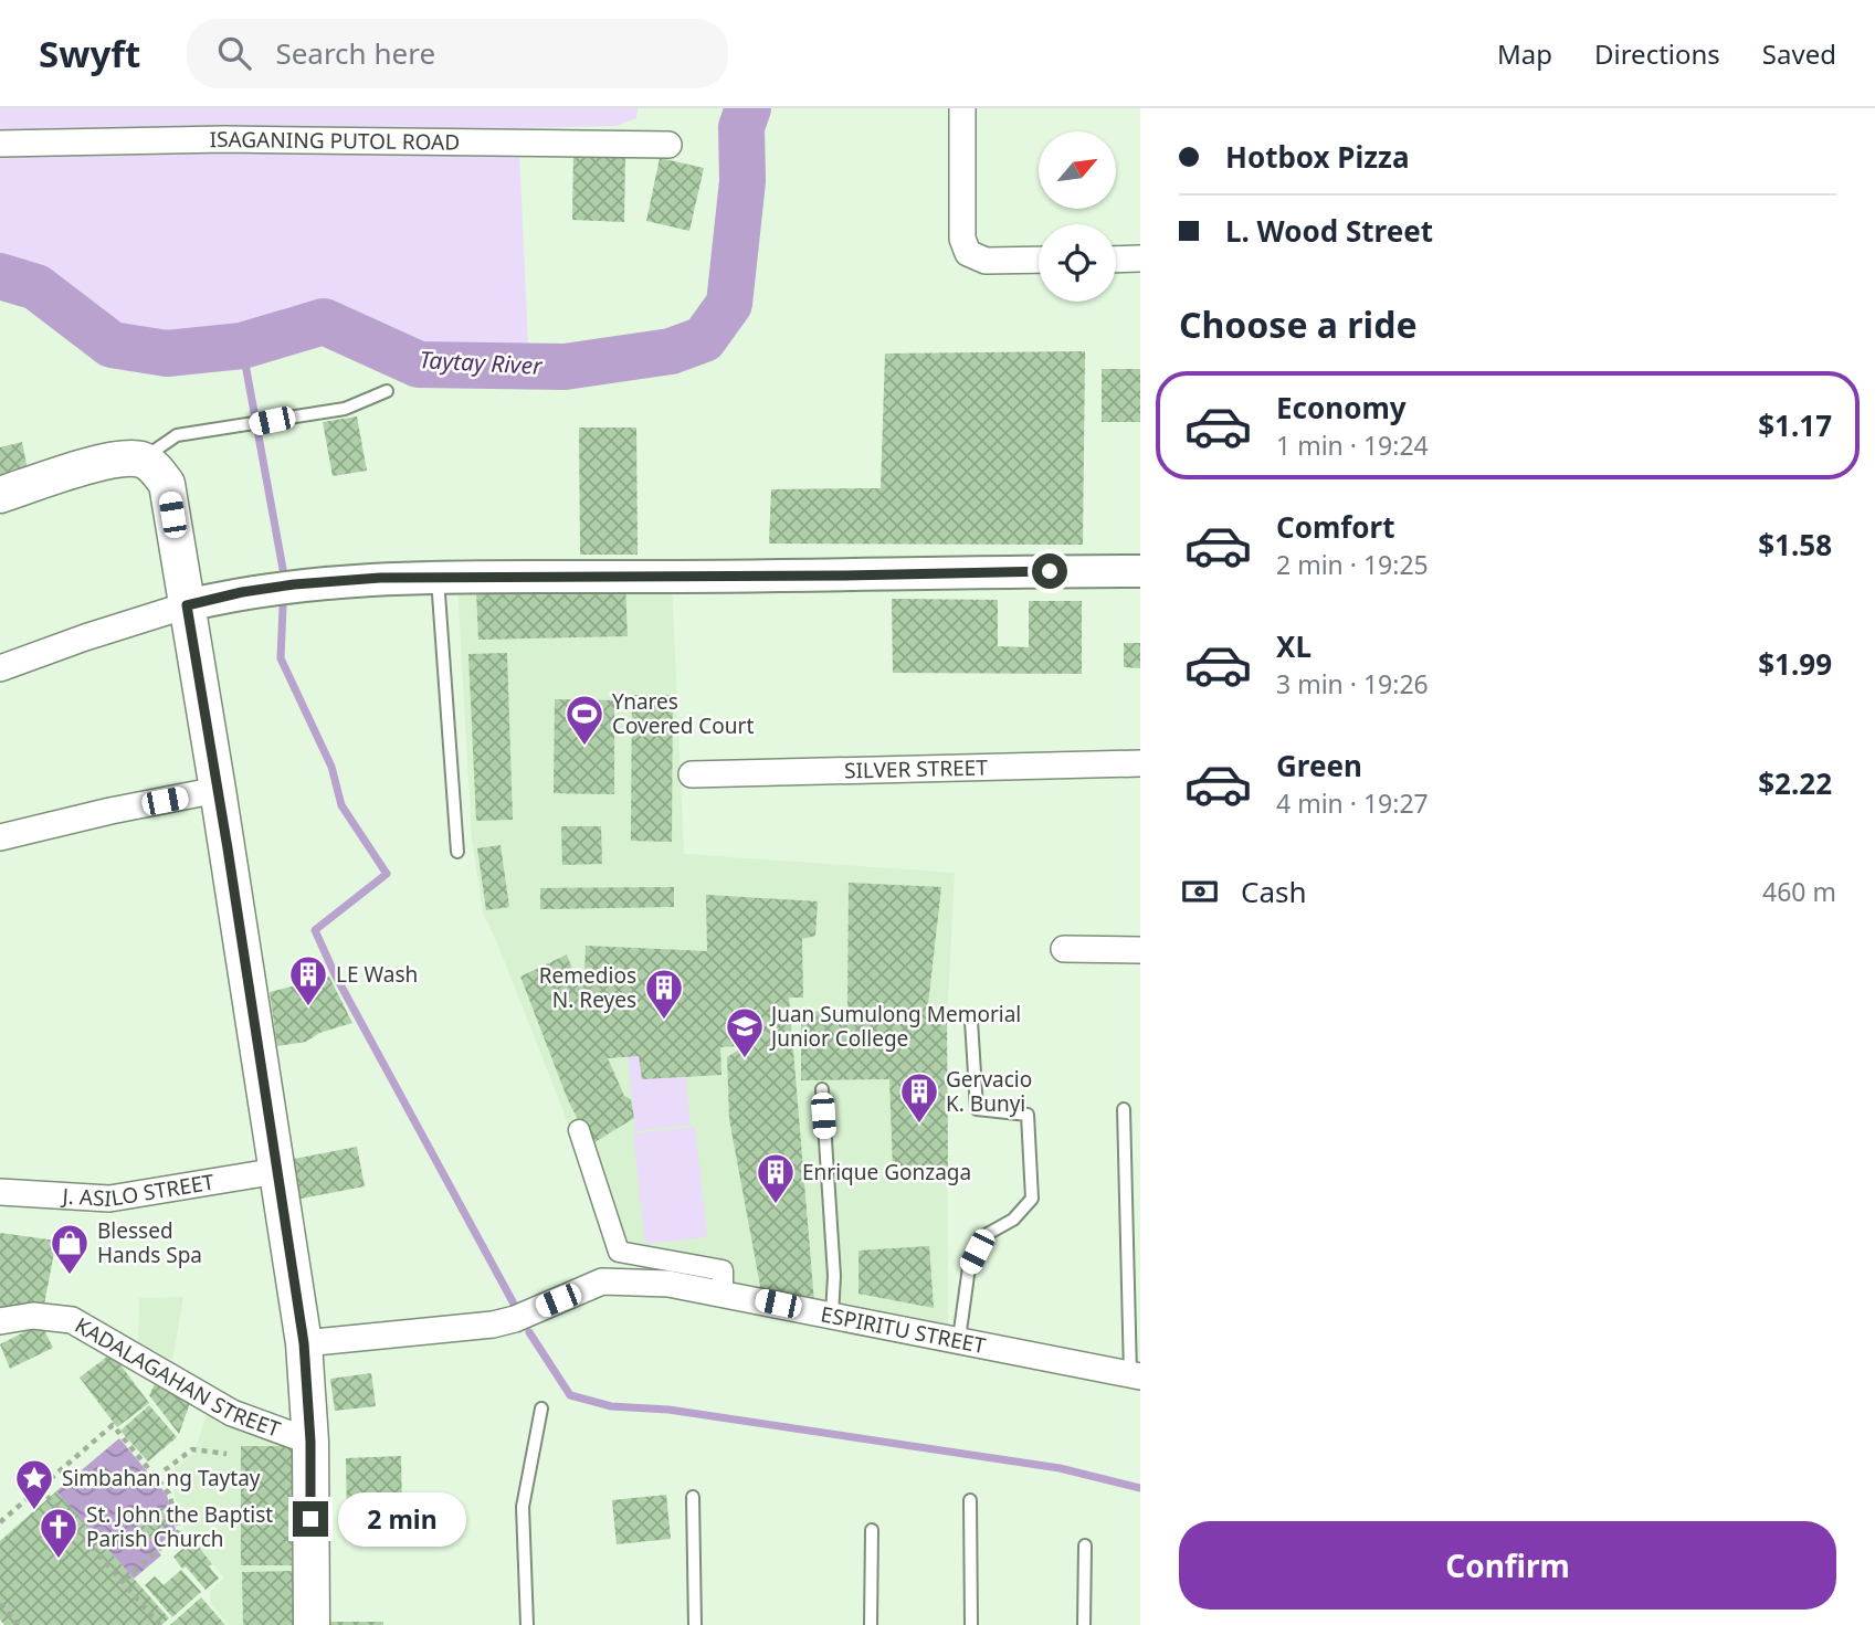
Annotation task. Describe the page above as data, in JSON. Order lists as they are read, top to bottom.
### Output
{
  "streets": {
    "street": [
      "ISAGANING PUTOL ROAD",
      "SILVER STREET",
      "J. ASILO STREET",
      "ESPIRITU STREET",
      "KADALAGAHAN STREET"
    ]
  },
  "water": ["Taytay River"],
  "places": {
    "sports": ["Ynares Covered Court"],
    "building": [
      "LE Wash",
      "Remedios N. Reyes",
      "Gervacio K. Bunyi",
      "Enrique Gonzaga"
    ],
    "school or university": ["Juan Sumulong Memorial Junior College"],
    "shop": ["Blessed Hands Spa"],
    "place": ["Simbahan ng Taytay"],
    "church": ["St. John the Baptist Parish Church"]
  },
  "north": "top right",
  "page": {
    "header": "Swyft",
    "search": "Search here",
    "nav": ["Map", "Directions", "Saved"],
    "banner": ["Hotbox Pizza", "L. Wood Street"],
    "heading": "Choose a ride",
    "list": [
      {
        "name": "Economy",
        "note": "1 min · 19:24",
        "value": "$1.17"
      },
      {
        "name": "Comfort",
        "note": "2 min · 19:25",
        "value": "$1.58"
      },
      {
        "name": "XL",
        "note": "3 min · 19:26",
        "value": "$1.99"
      },
      {
        "name": "Green",
        "note": "4 min · 19:27",
        "value": "$2.22"
      }
    ],
    "pay": ["Cash", "460 m"],
    "bubble": "2 min",
    "buttons": "Confirm"
  }
}
